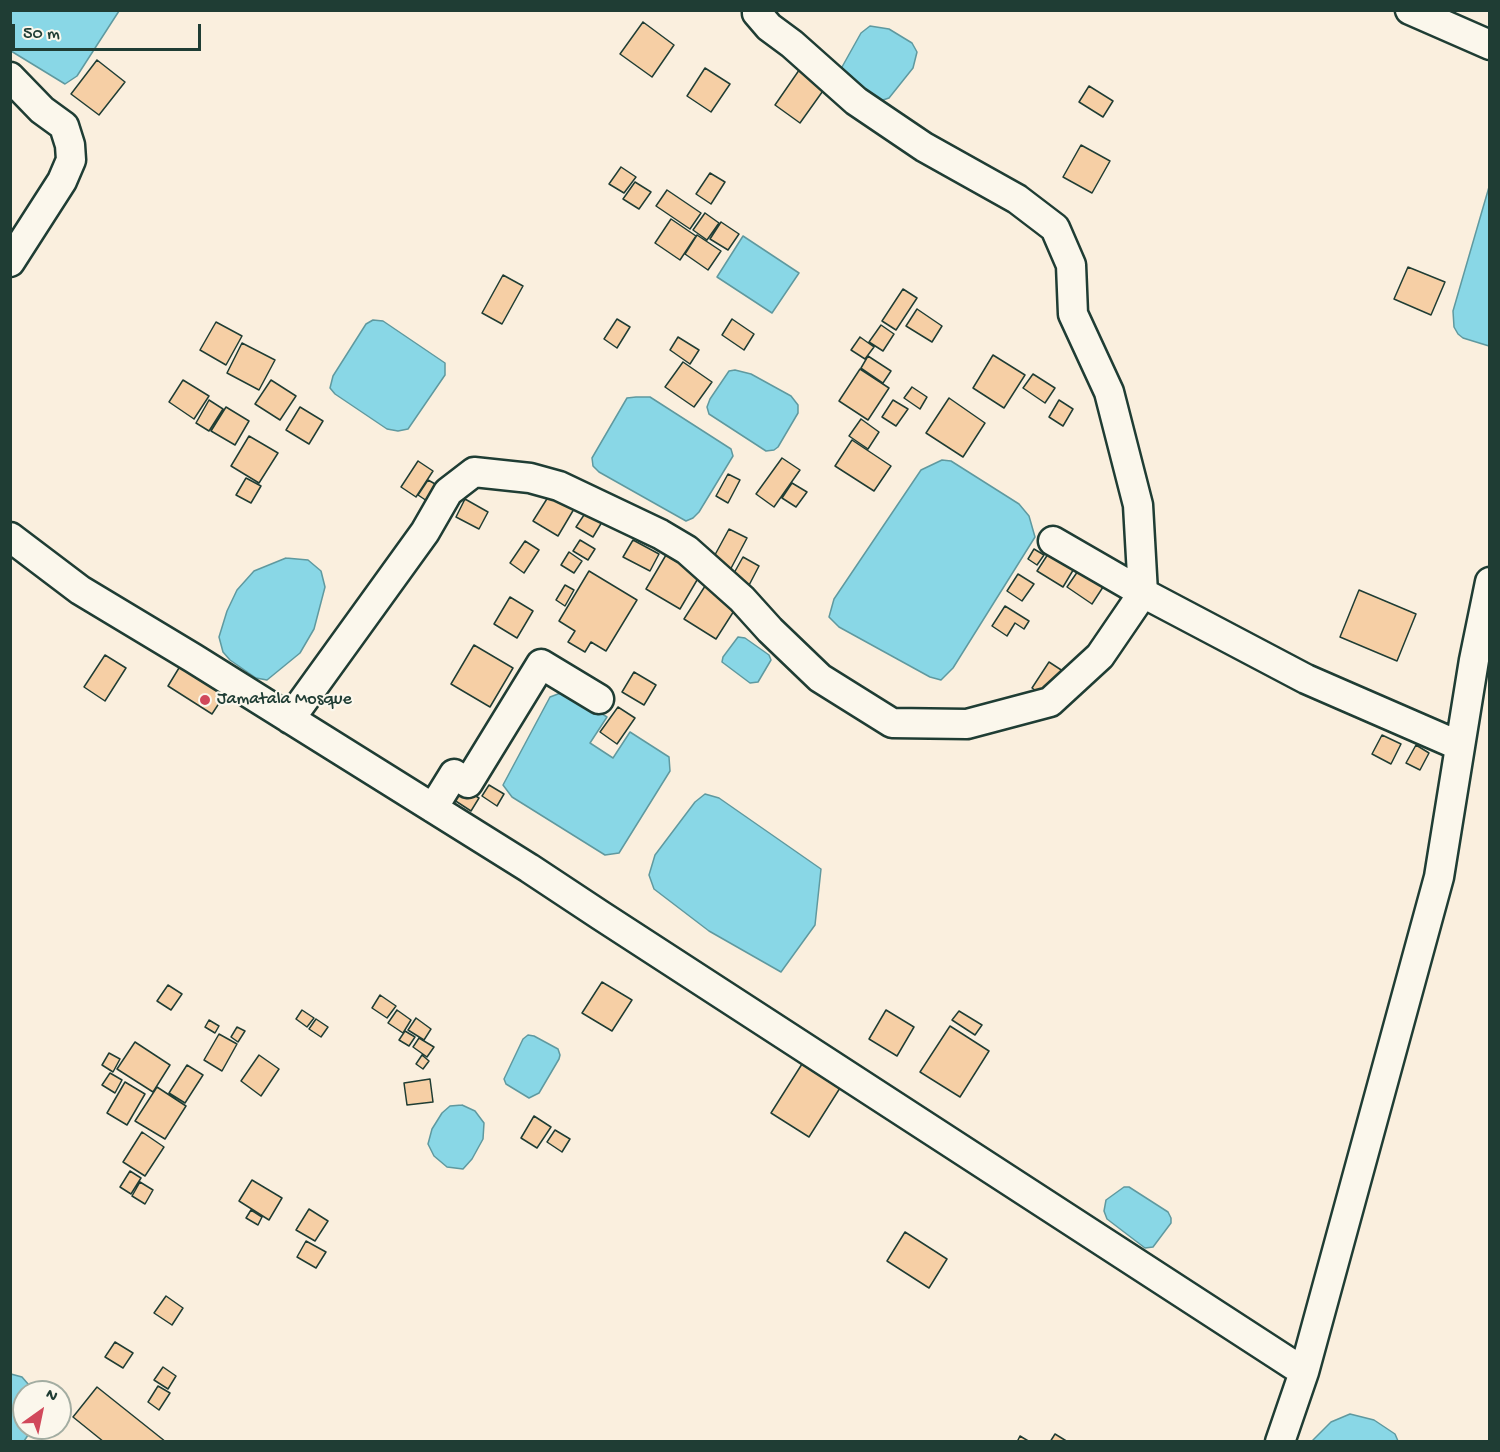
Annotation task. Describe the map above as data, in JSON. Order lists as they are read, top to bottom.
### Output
{
  "places": ["Jamatala Mosque"],
  "scale_bar": "50 m",
  "north": "top right"
}
